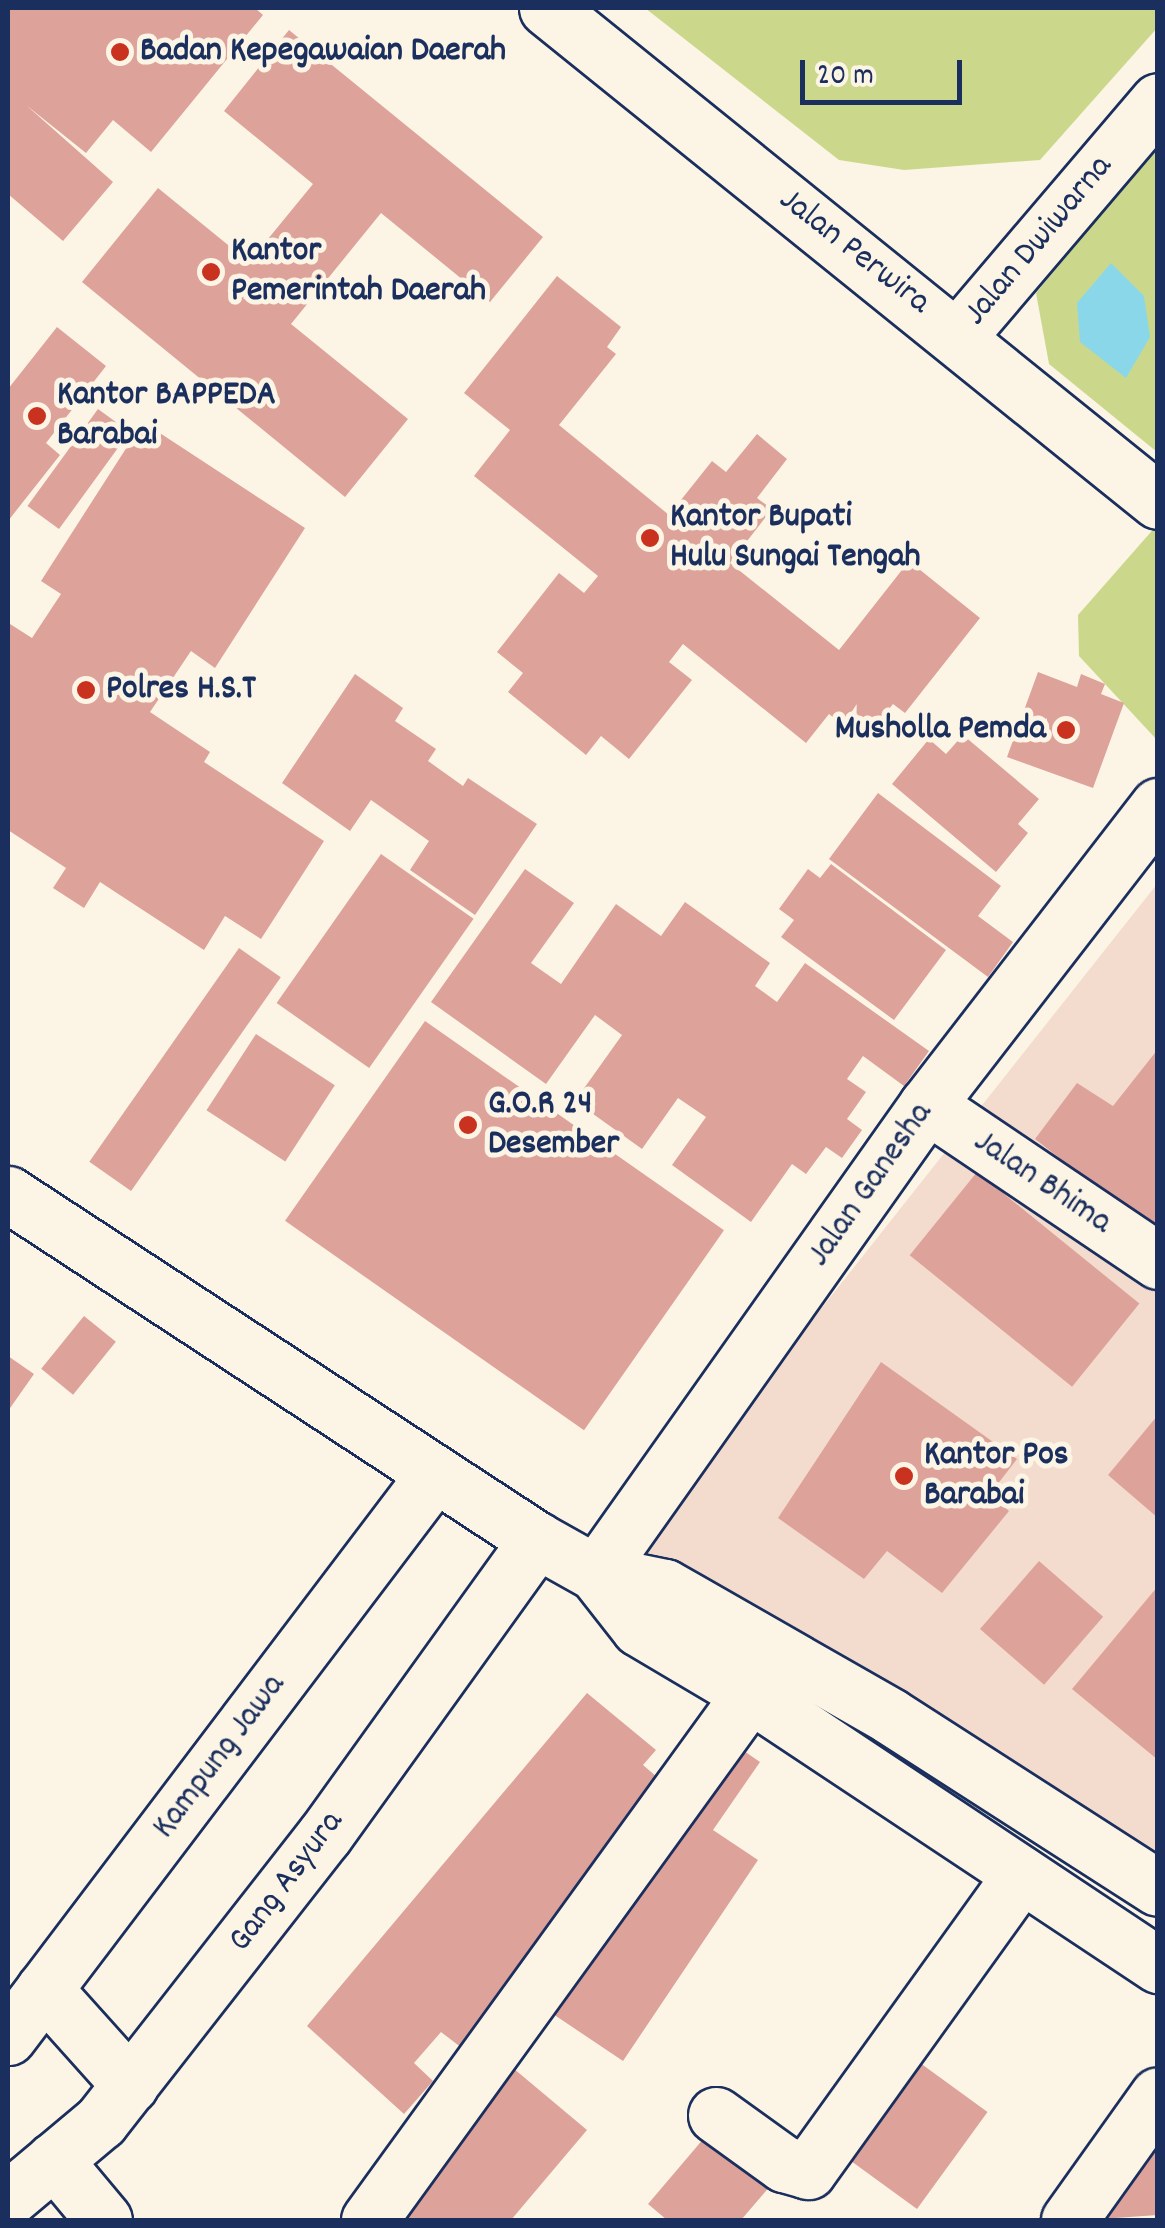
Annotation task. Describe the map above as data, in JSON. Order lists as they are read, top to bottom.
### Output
{
  "streets": {
    "street": [
      "Jalan Dwiwarna",
      "Jalan Perwira",
      "Jalan Bhima",
      "Jalan Ganesha",
      "Kampung Jawa",
      "Gang Asyura"
    ]
  },
  "crossings": [
    ["Jalan Dwiwarna", "Jalan Perwira"],
    ["Jalan Bhima", "Jalan Ganesha"]
  ],
  "places": [
    "Badan Kepegawaian Daerah",
    "Kantor Pemerintah Daerah",
    "Kantor BAPPEDA Barabai",
    "Kantor Bupati Hulu Sungai Tengah",
    "Polres H.S.T",
    "Musholla Pemda",
    "G.O.R 24 Desember",
    "Kantor Pos Barabai"
  ],
  "scale_bar": "20 m"
}
